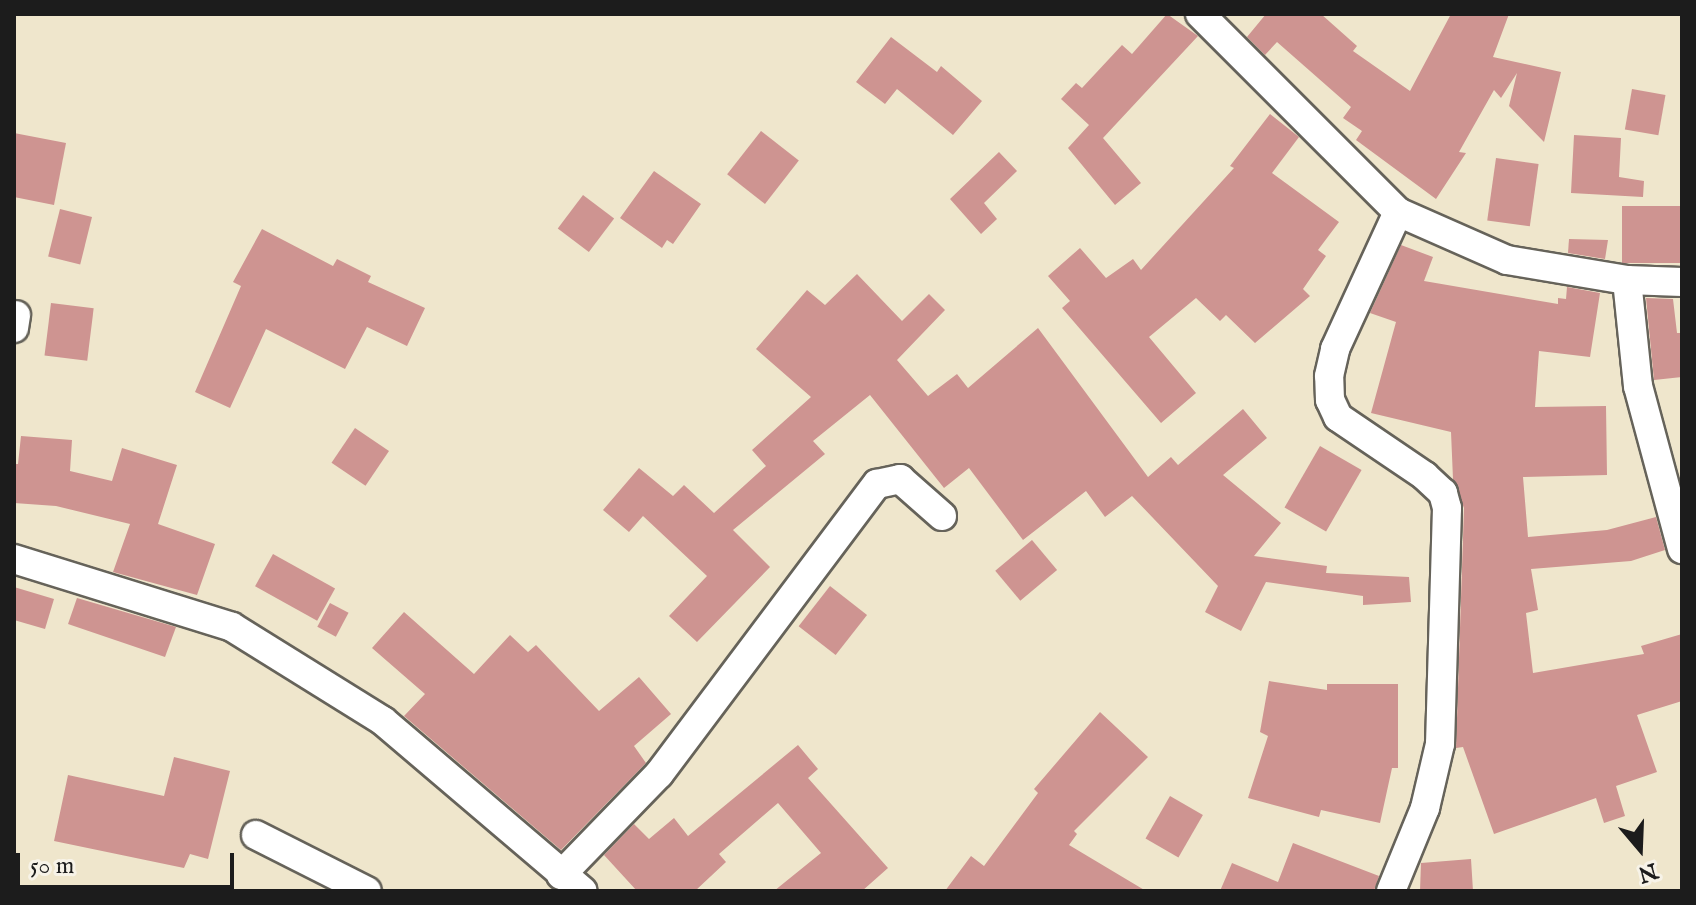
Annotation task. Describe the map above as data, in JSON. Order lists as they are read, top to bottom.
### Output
{
  "scale_bar": "50 m",
  "north": "bottom"
}
